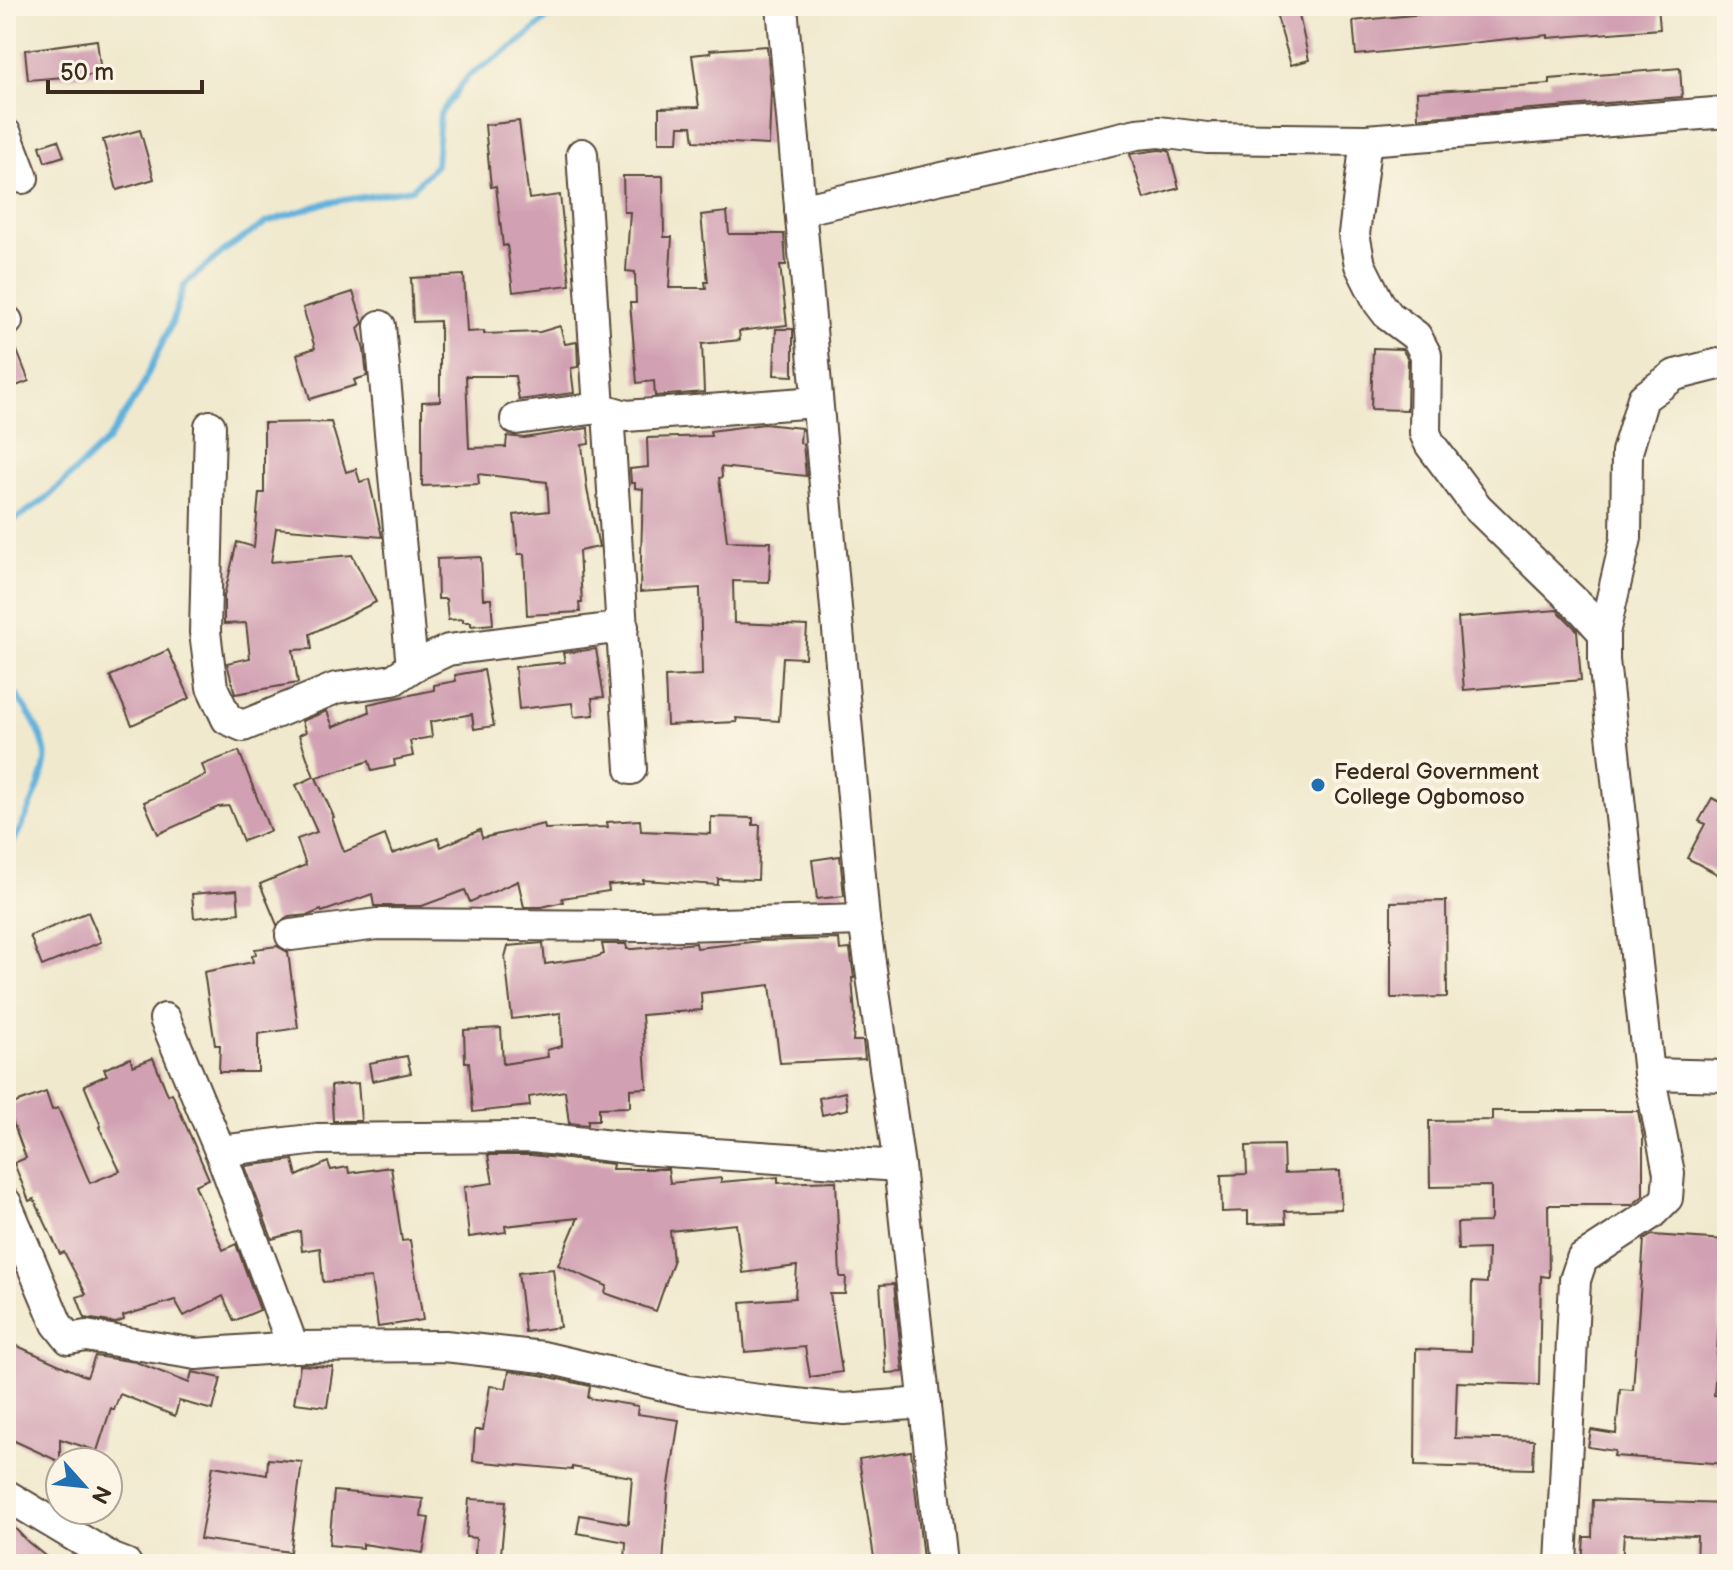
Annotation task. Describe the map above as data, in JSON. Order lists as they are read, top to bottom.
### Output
{
  "places": ["Federal Government College Ogbomoso"],
  "scale_bar": "50 m",
  "north": "bottom right"
}
